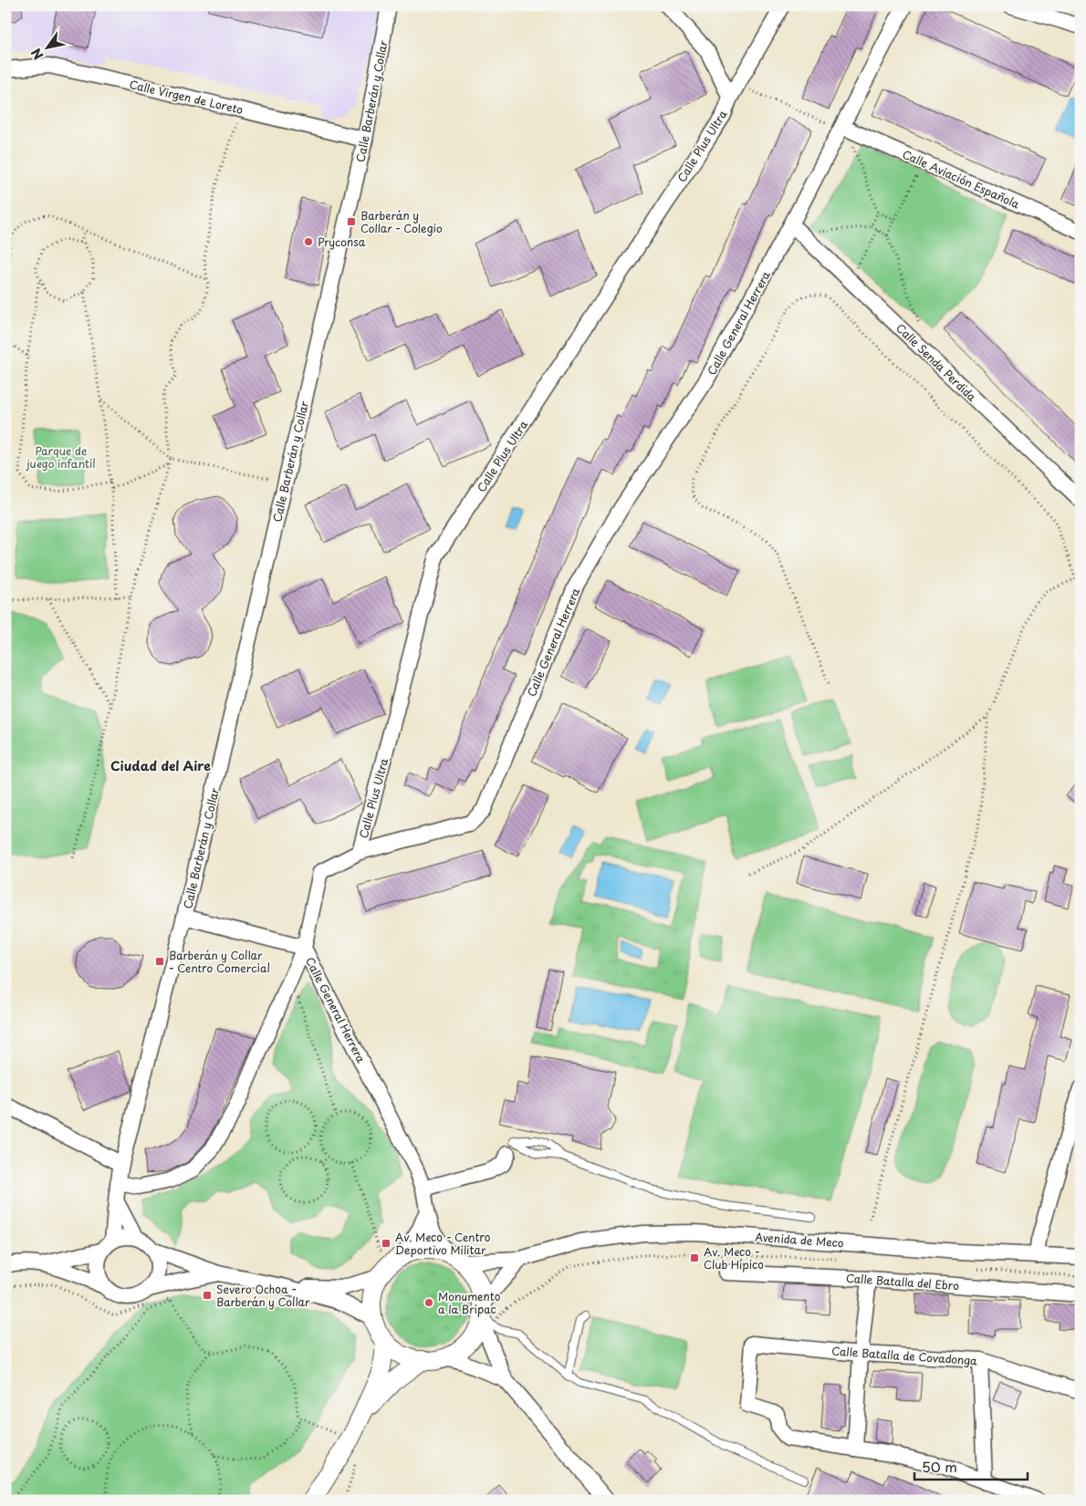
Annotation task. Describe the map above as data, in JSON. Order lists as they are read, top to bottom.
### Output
{
  "streets": {
    "street": [
      "Calle Virgen de Loreto",
      "Calle Barberán y Collar",
      "Calle Plus Ultra",
      "Calle Aviación Española",
      "Calle General Herrera",
      "Calle Senda Perdida",
      "Avenida de Meco",
      "Calle Batalla del Ebro",
      "Calle Batalla de Covadonga"
    ]
  },
  "crossings": [
    ["Calle Virgen de Loreto", "Calle Barberán y Collar"],
    ["Calle Barberán y Collar", "Calle General Herrera"],
    ["Calle Plus Ultra", "Calle General Herrera"],
    ["Calle Aviación Española", "Calle General Herrera"],
    ["Calle General Herrera", "Calle Senda Perdida"],
    ["Calle General Herrera", "Avenida de Meco"]
  ],
  "districts": ["Ciudad del Aire"],
  "parks": ["Parque de juego infantil"],
  "places": {
    "transit": [
      "Barberán y Collar - Colegio",
      "Barberán y Collar - Centro Comercial",
      "Av. Meco - Centro Deportivo Militar",
      "Av. Meco - Club Hípico",
      "Severo Ochoa - Barberán y Collar"
    ],
    "other": ["Pryconsa", "Monumento a la Bripac"]
  },
  "scale_bar": "50 m",
  "north": "bottom left"
}
